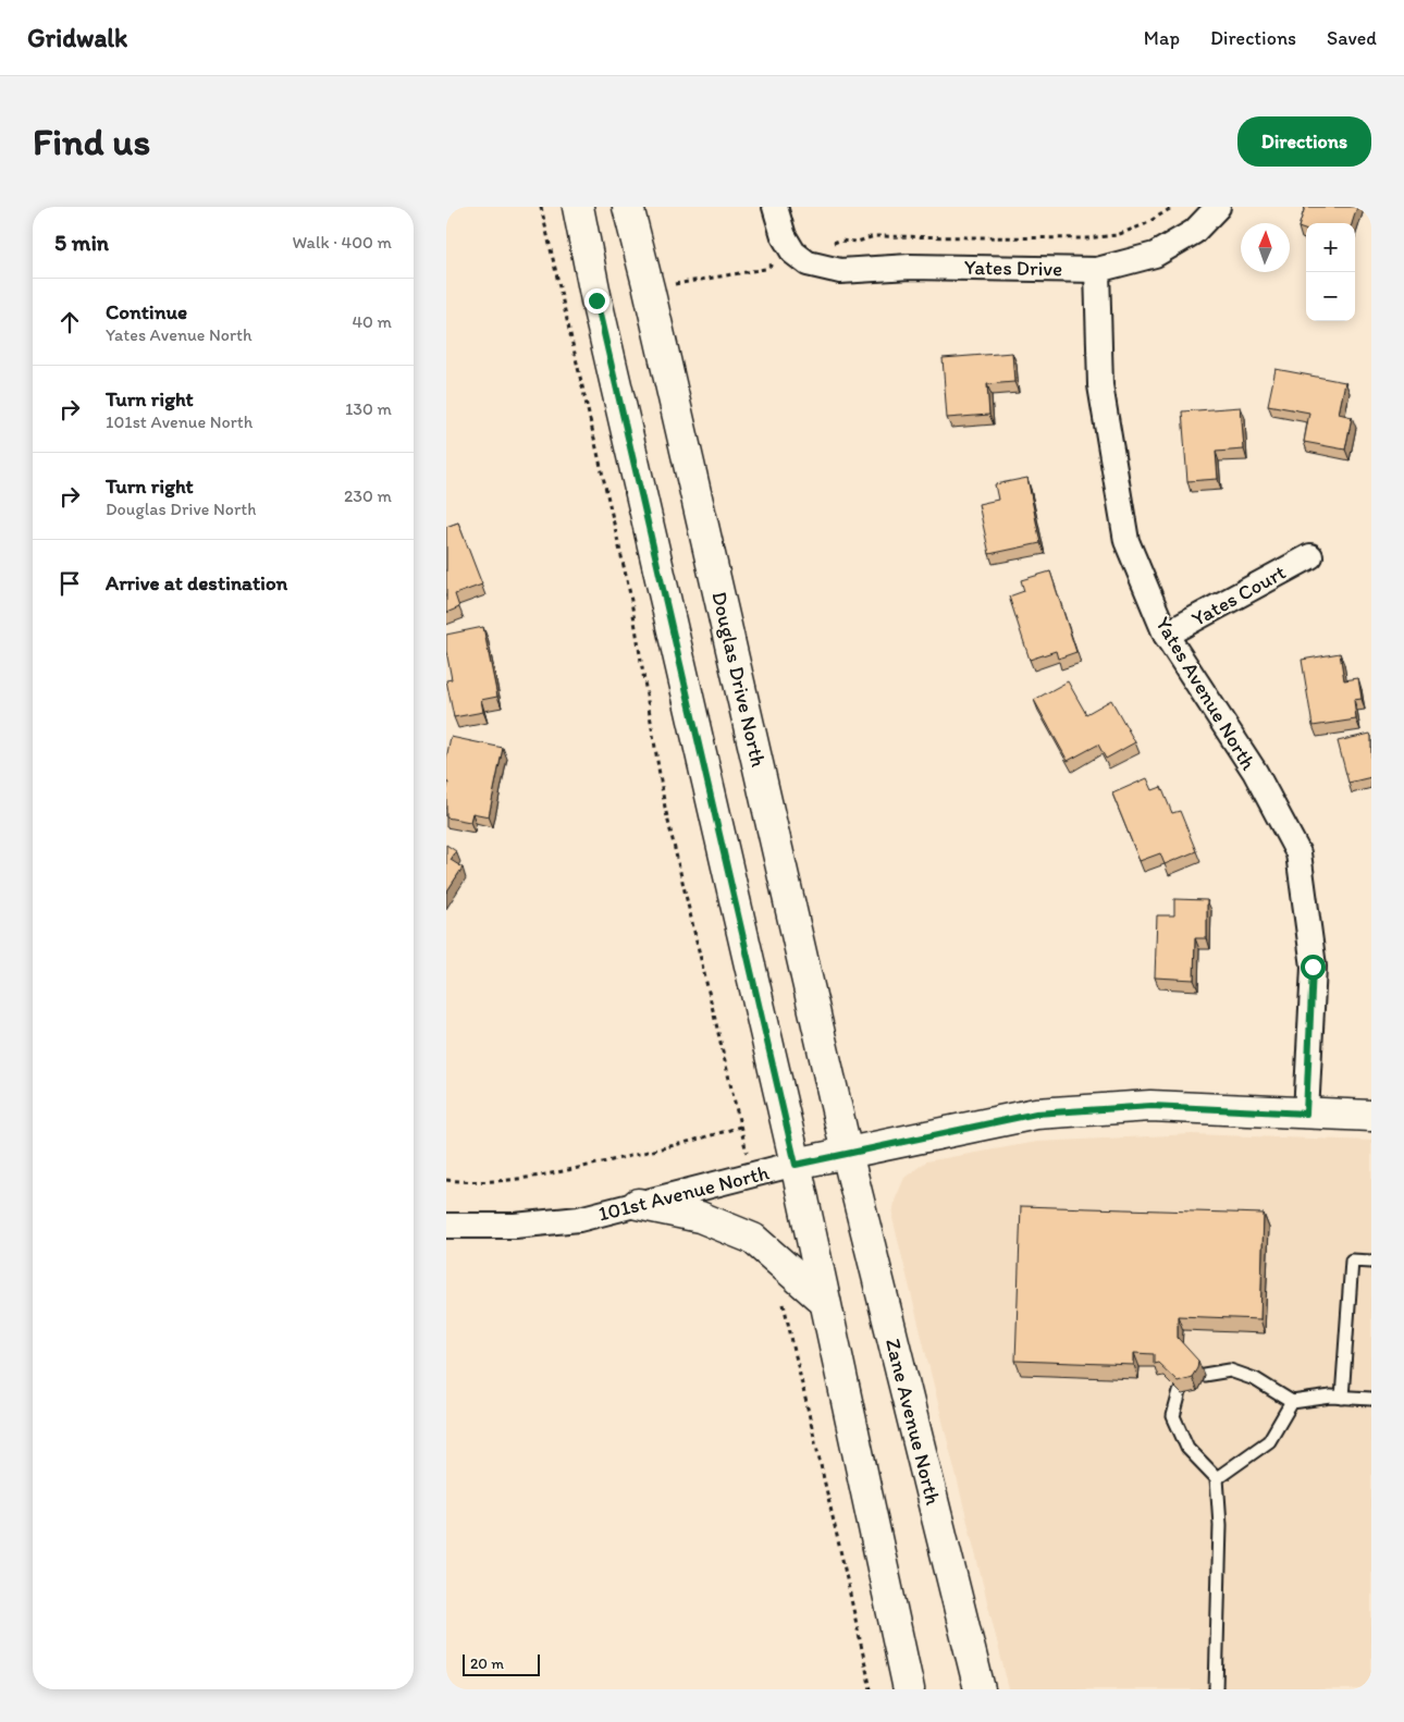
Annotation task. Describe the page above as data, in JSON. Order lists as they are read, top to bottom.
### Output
{
  "streets": {
    "main road": ["Douglas Drive North", "101st Avenue North", "Zane Avenue North"],
    "street": ["Yates Drive", "Yates Court", "Yates Avenue North"]
  },
  "crossings": [
    ["Yates Drive", "Yates Avenue North"],
    ["Yates Court", "Yates Avenue North"],
    ["Douglas Drive North", "101st Avenue North"],
    ["Douglas Drive North", "Zane Avenue North"],
    ["Yates Avenue North", "101st Avenue North"],
    ["101st Avenue North", "Zane Avenue North"]
  ],
  "scale_bar": "20 m",
  "north": "top",
  "page": {
    "header": "Gridwalk",
    "nav": ["Map", "Directions", "Saved"],
    "buttons": "Directions",
    "title": "Find us",
    "heading": ["5 min", "Walk · 400 m"],
    "map_buttons": ["+", "−"],
    "list": [
      ["Continue", "Yates Avenue North", "40 m"],
      ["Turn right", "101st Avenue North", "130 m"],
      ["Turn right", "Douglas Drive North", "230 m"],
      "Arrive at destination"
    ],
    "scale": "20 m"
  }
}
